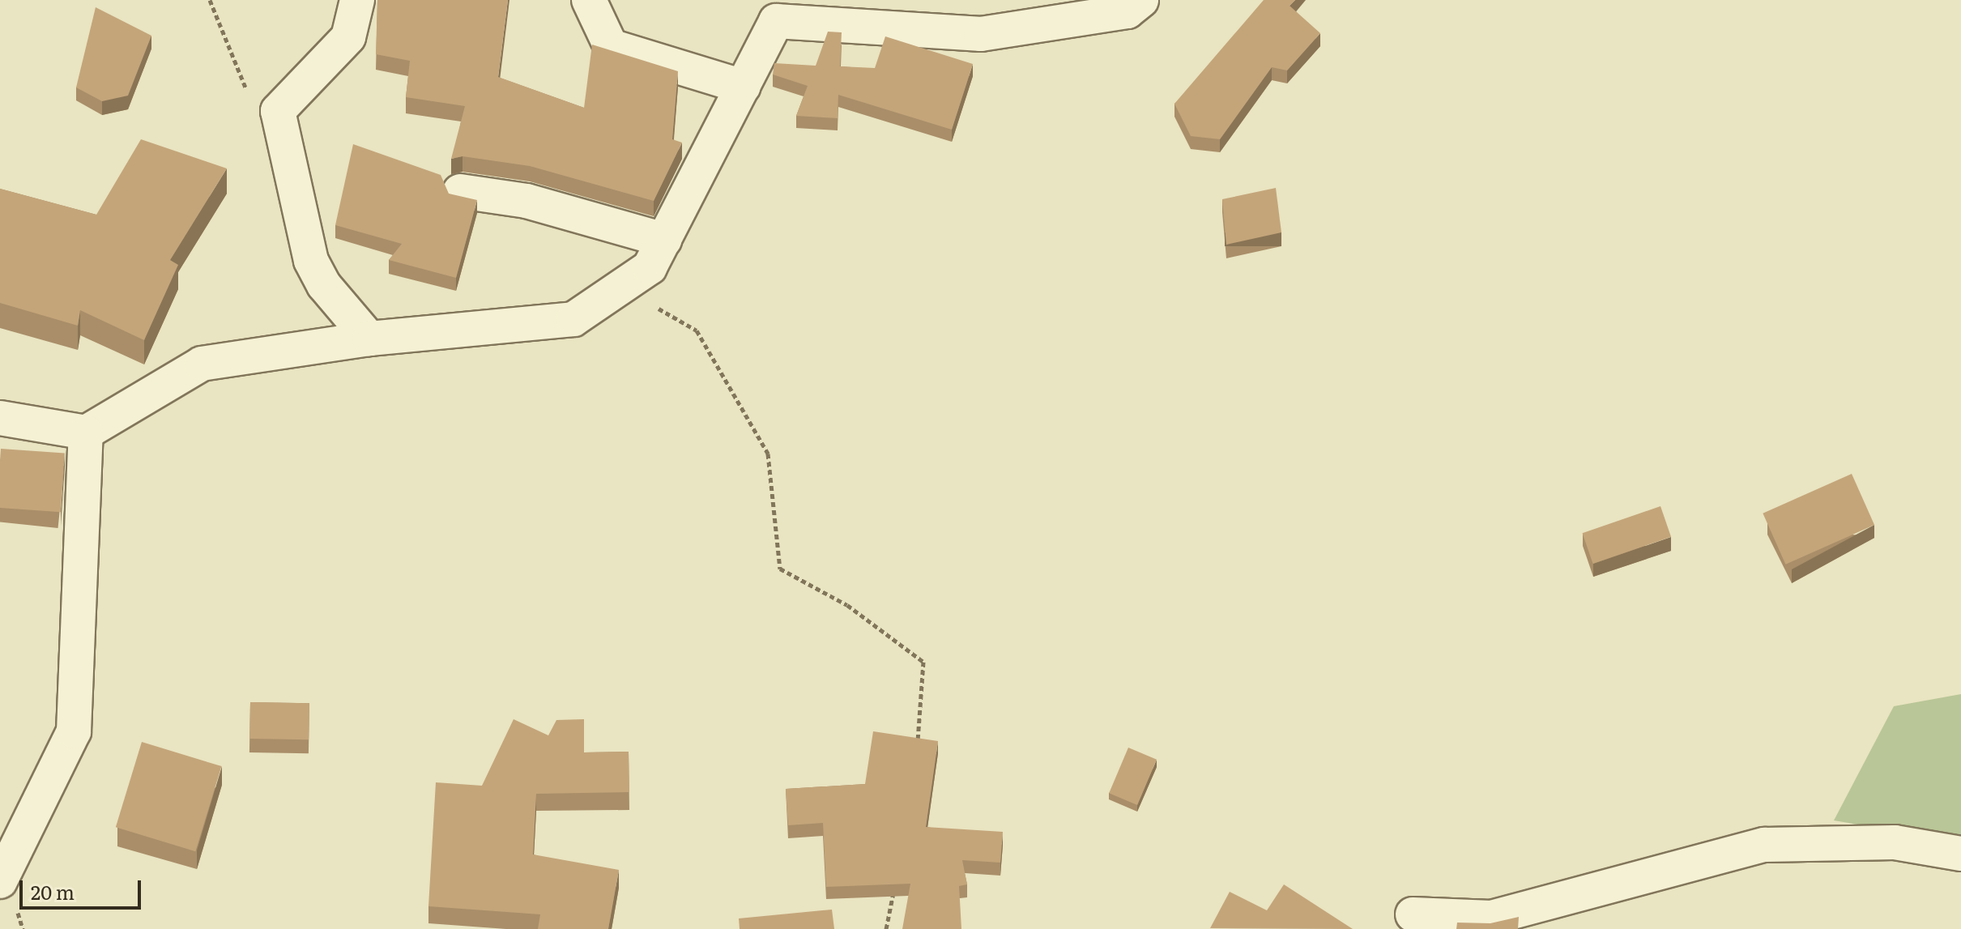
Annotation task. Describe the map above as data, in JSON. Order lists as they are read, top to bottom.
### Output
{
  "scale_bar": "20 m"
}
